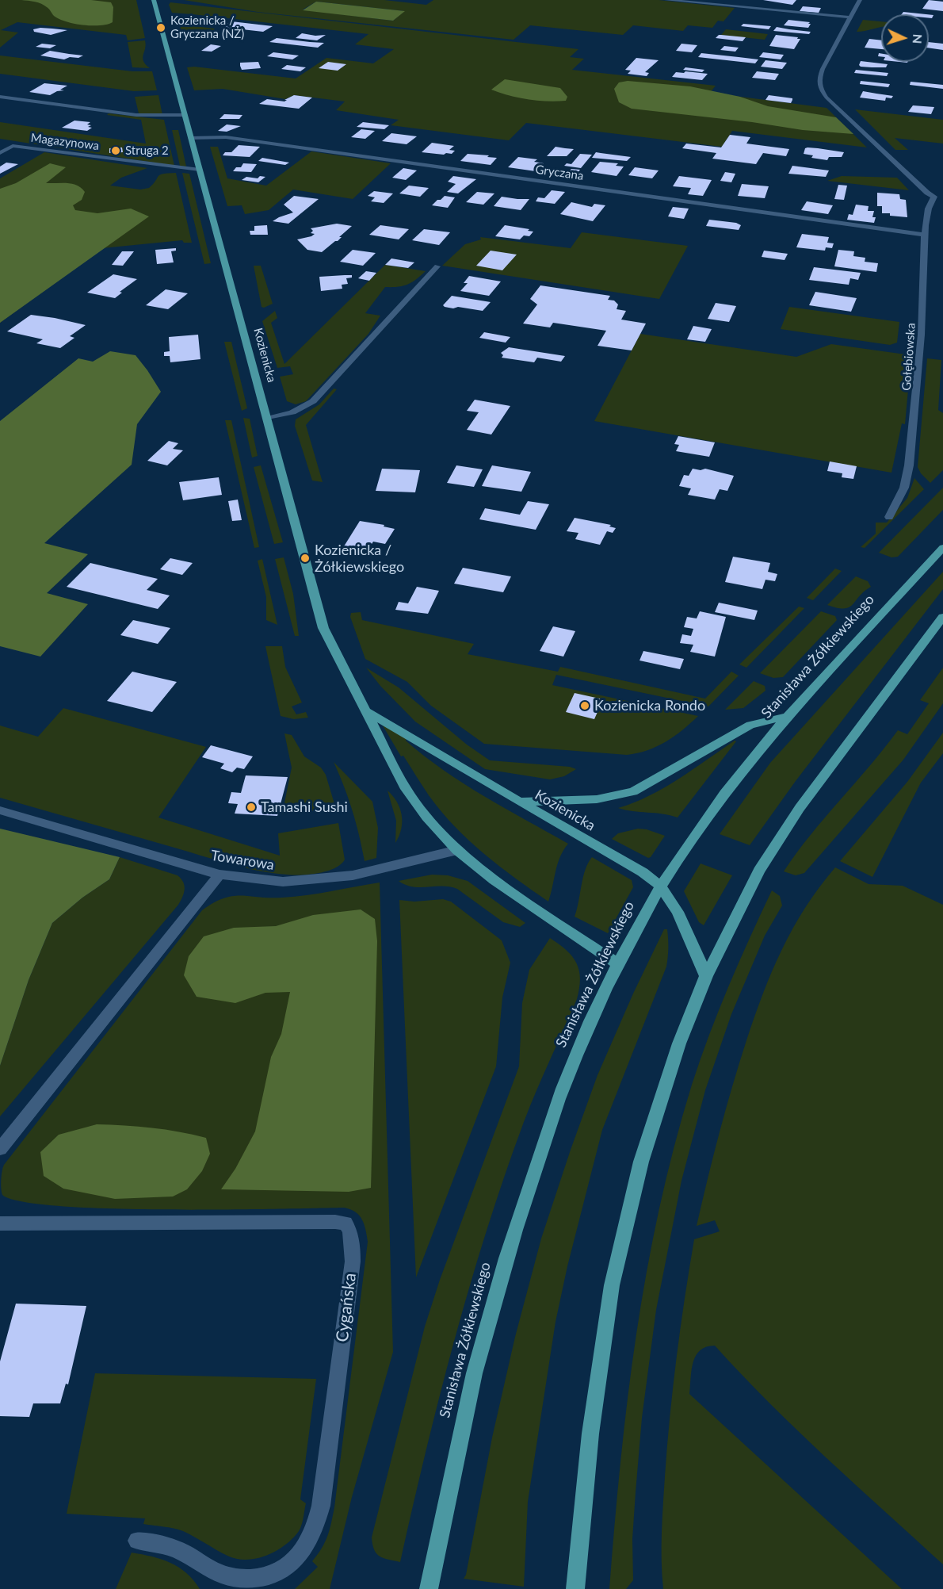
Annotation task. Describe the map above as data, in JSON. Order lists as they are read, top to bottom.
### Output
{
  "streets": {
    "main road": ["Kozienicka", "Stanisława Żółkiewskiego"],
    "street": [
      "Magazynowa",
      "Gryczana",
      "Gołębiowska",
      "Towarowa",
      "Cygańska"
    ]
  },
  "crossings": [
    ["Magazynowa", "Kozienicka"],
    ["Gryczana", "Kozienicka"],
    ["Gryczana", "Gołębiowska"],
    ["Kozienicka", "Stanisława Żółkiewskiego"],
    ["Kozienicka", "Towarowa"]
  ],
  "places": [
    "Kozienicka / Gryczana (NŻ)",
    "Struga 2",
    "Kozienicka / Żółkiewskiego",
    "Kozienicka Rondo",
    "Tamashi Sushi"
  ],
  "north": "right"
}
